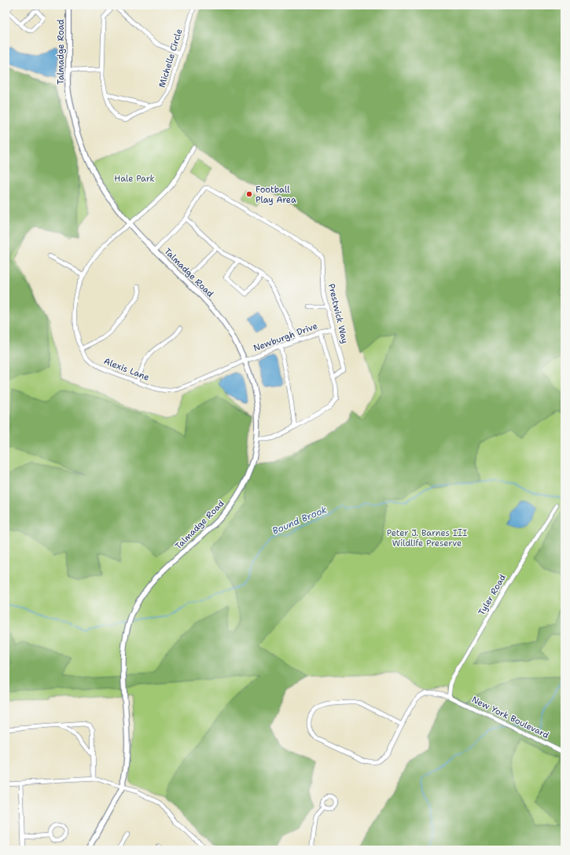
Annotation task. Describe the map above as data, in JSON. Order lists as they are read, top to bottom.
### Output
{
  "streets": {
    "street": [
      "Talmadge Road",
      "Michelle Circle",
      "Prestwick Way",
      "Newburgh Drive",
      "Alexis Lane",
      "Tyler Road",
      "New York Boulevard"
    ]
  },
  "crossings": [
    ["Talmadge Road", "Prestwick Way"],
    ["Talmadge Road", "Newburgh Drive"],
    ["Talmadge Road", "Alexis Lane"],
    ["Prestwick Way", "Newburgh Drive"],
    ["Newburgh Drive", "Alexis Lane"],
    ["Tyler Road", "New York Boulevard"]
  ],
  "water": ["Bound Brook"],
  "parks": ["Hale Park", "Peter J. Barnes III Wildlife Preserve"],
  "places": ["Football Play Area"]
}
